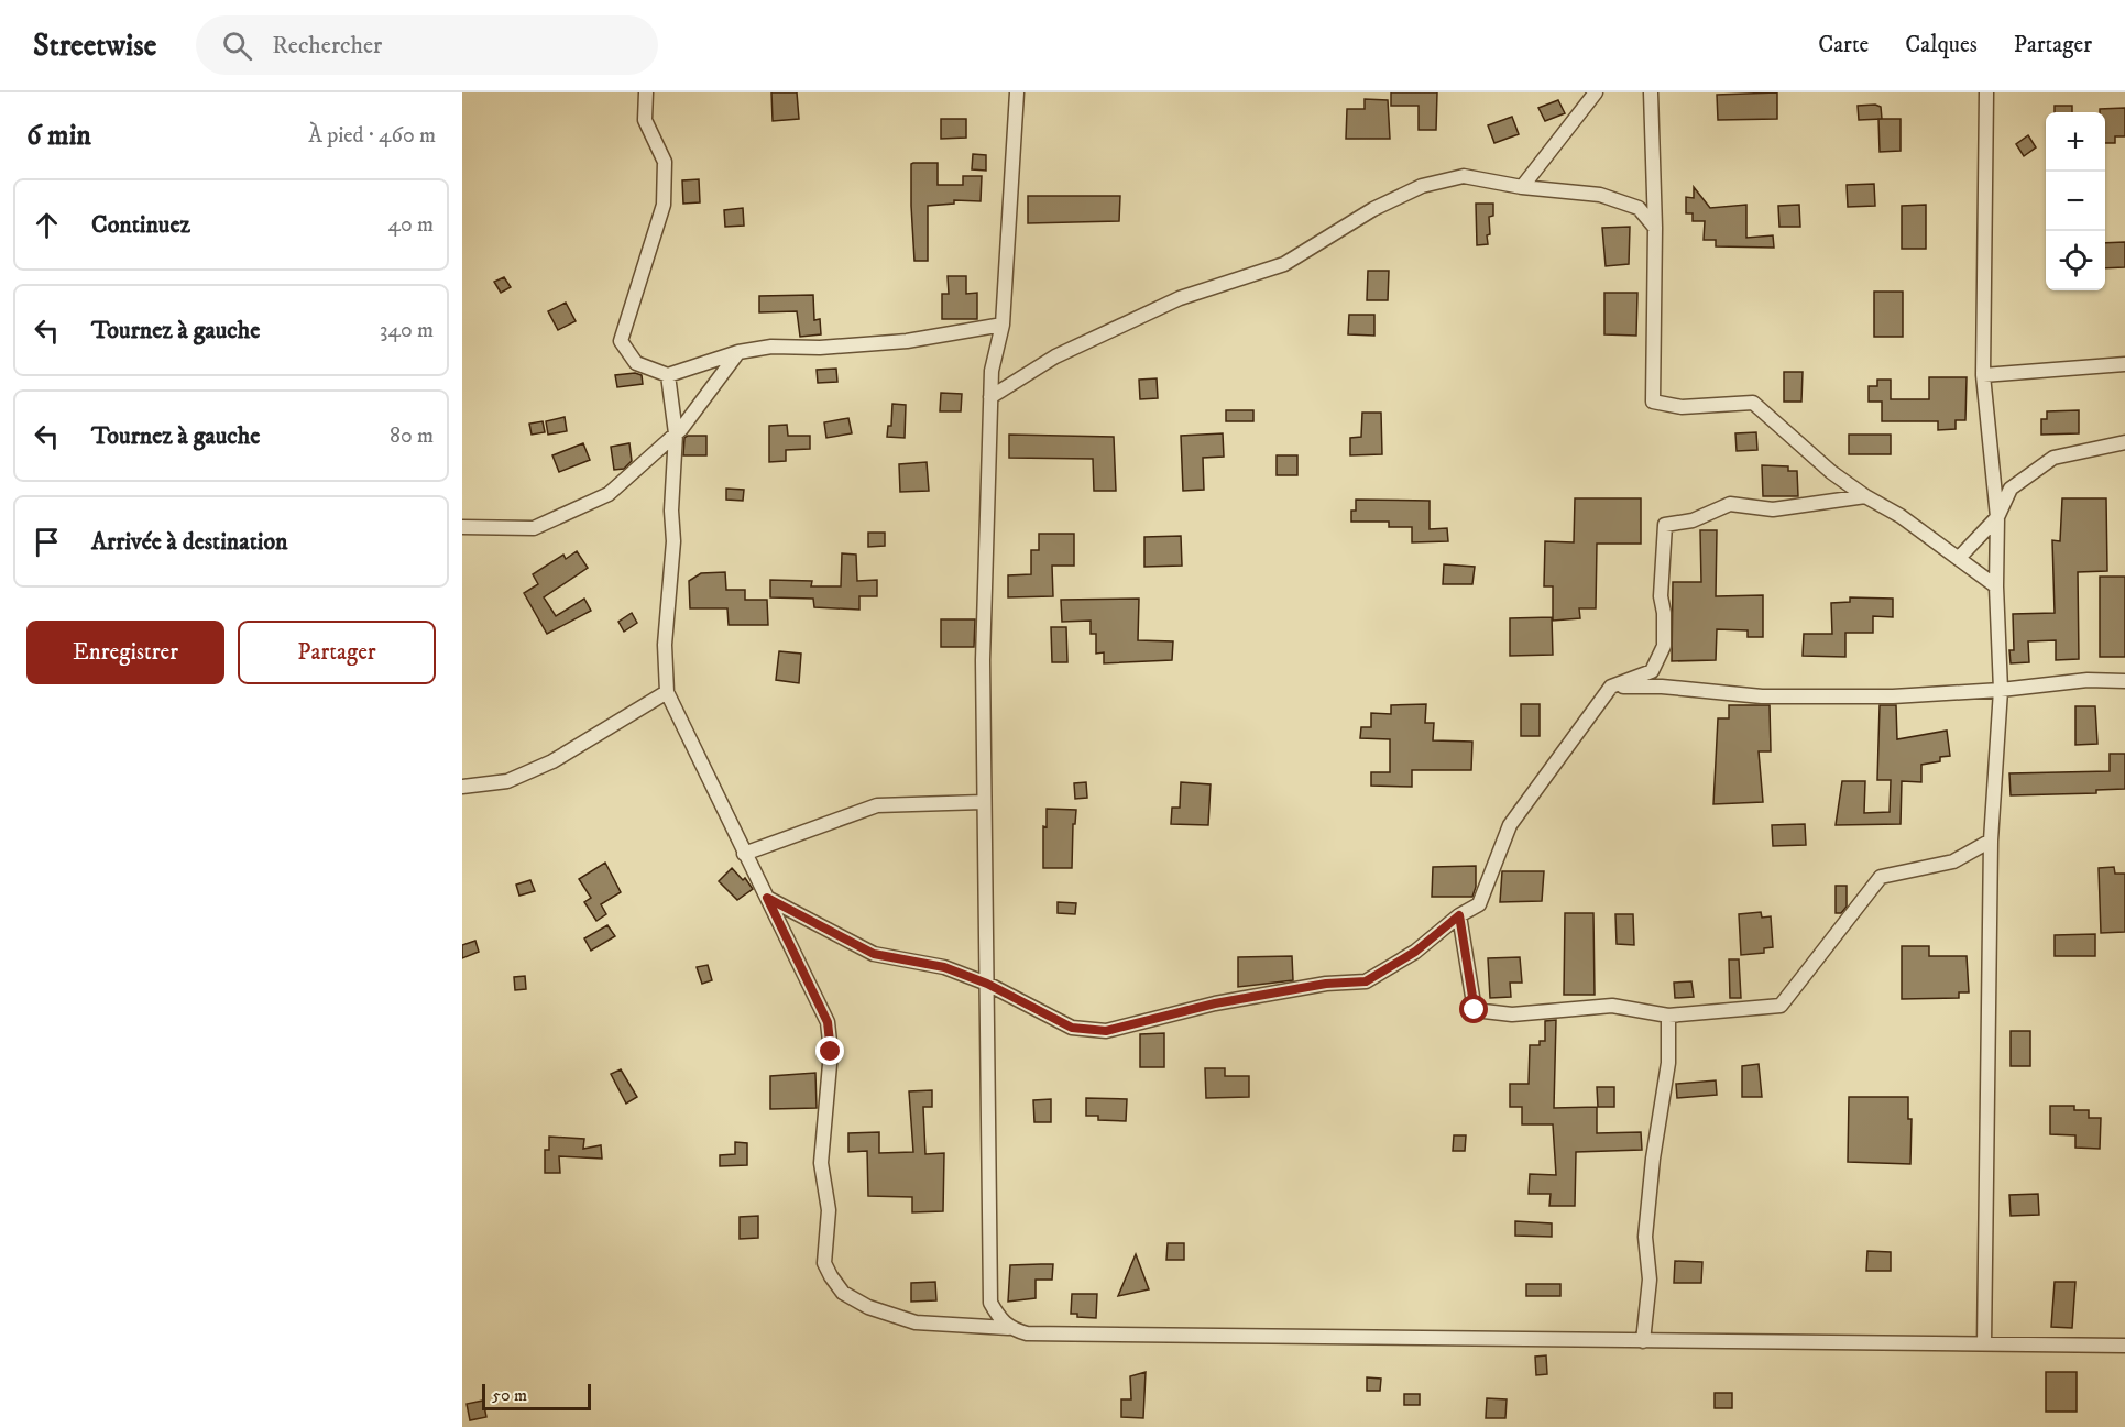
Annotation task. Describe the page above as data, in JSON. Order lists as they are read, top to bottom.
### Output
{
  "scale_bar": "50 m",
  "page": {
    "header": "Streetwise",
    "search": "Rechercher",
    "nav": ["Carte", "Calques", "Partager"],
    "heading": ["6 min", "À pied · 460 m"],
    "map_buttons": ["+", "−"],
    "list": [
      ["Continuez", "40 m"],
      ["Tournez à gauche", "340 m"],
      ["Tournez à gauche", "80 m"],
      "Arrivée à destination"
    ],
    "buttons": ["Enregistrer", "Partager"],
    "scale": "50 m"
  }
}
